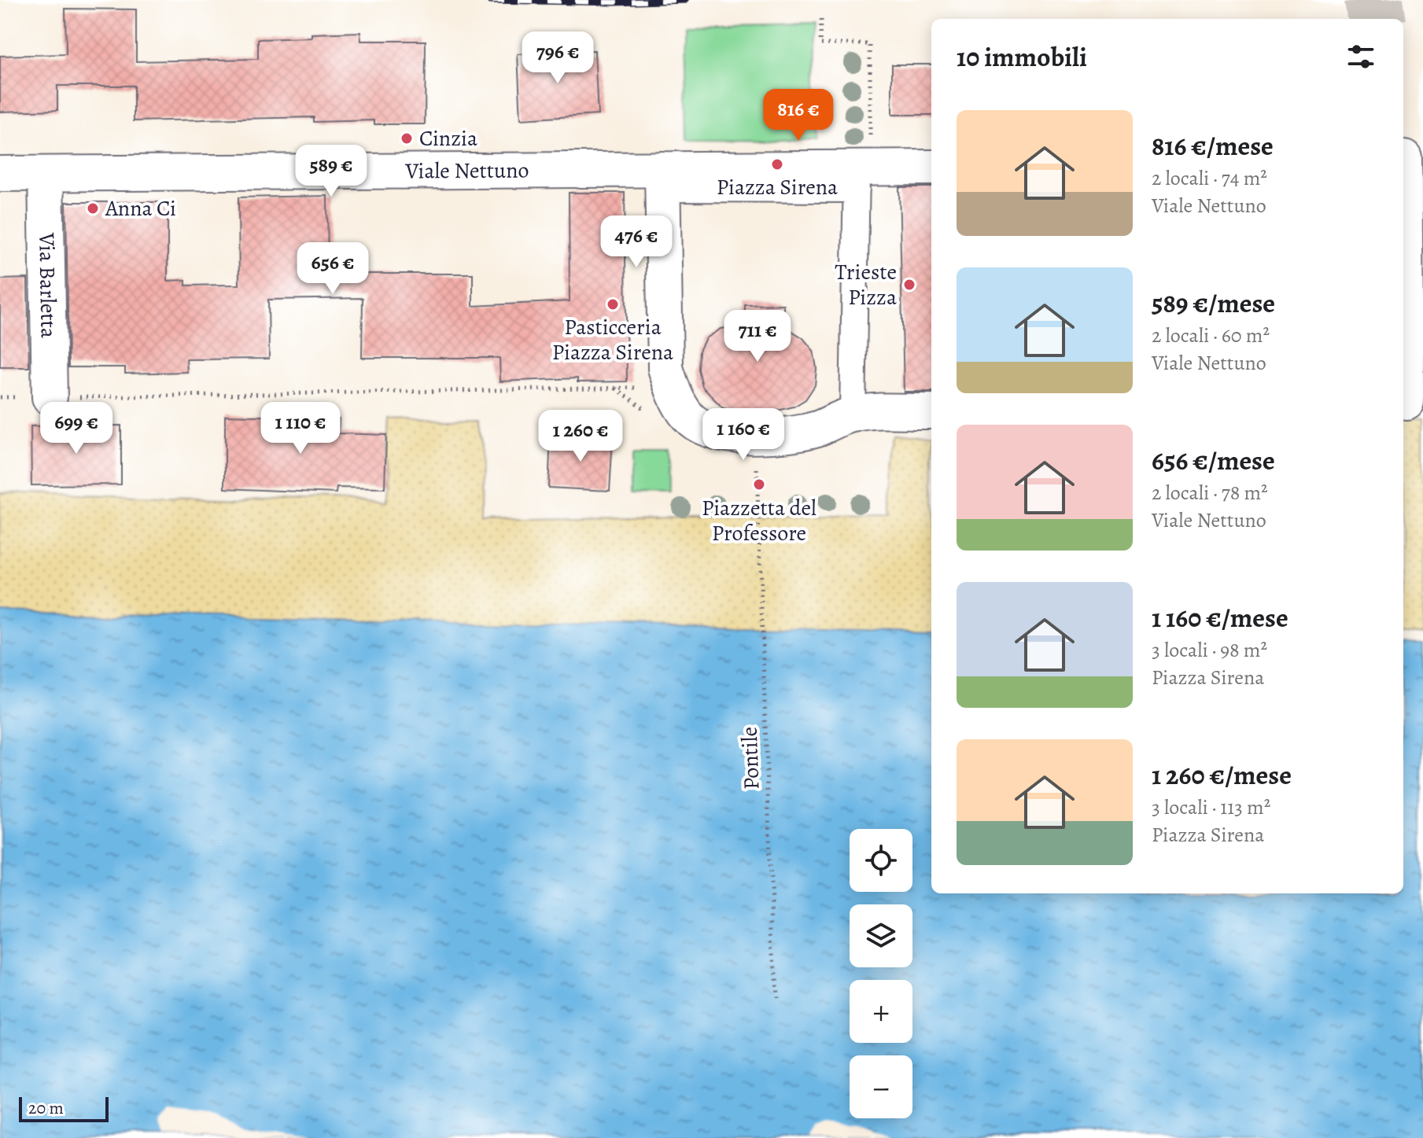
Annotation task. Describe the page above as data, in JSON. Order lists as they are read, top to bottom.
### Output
{
  "streets": {
    "street": ["Viale Nettuno", "Via Barletta"],
    "path": ["Pontile"]
  },
  "crossings": [
    ["Viale Nettuno", "Via Barletta"]
  ],
  "places": [
    "Cinzia",
    "Piazza Sirena",
    "Anna Ci",
    "Trieste Pizza",
    "Pasticceria Piazza Sirena",
    "Piazzetta del Professore"
  ],
  "scale_bar": "20 m",
  "page": {
    "heading": "10 immobili",
    "price": [
      "796 €",
      "816 €",
      "589 €",
      "476 €",
      "656 €",
      "711 €",
      "699 €",
      "1 110 €",
      "1 160 €",
      "1 260 €"
    ],
    "list": [
      {
        "name": "816 €/mese",
        "note": "2 locali · 74 m² · Viale Nettuno"
      },
      {
        "name": "589 €/mese",
        "note": "2 locali · 60 m² · Viale Nettuno"
      },
      {
        "name": "656 €/mese",
        "note": "2 locali · 78 m² · Viale Nettuno"
      },
      {
        "name": "1 160 €/mese",
        "note": "3 locali · 98 m² · Piazza Sirena"
      },
      {
        "name": "1 260 €/mese",
        "note": "3 locali · 113 m² · Piazza Sirena"
      }
    ],
    "map_buttons": ["+", "−"],
    "scale": "20 m"
  }
}
